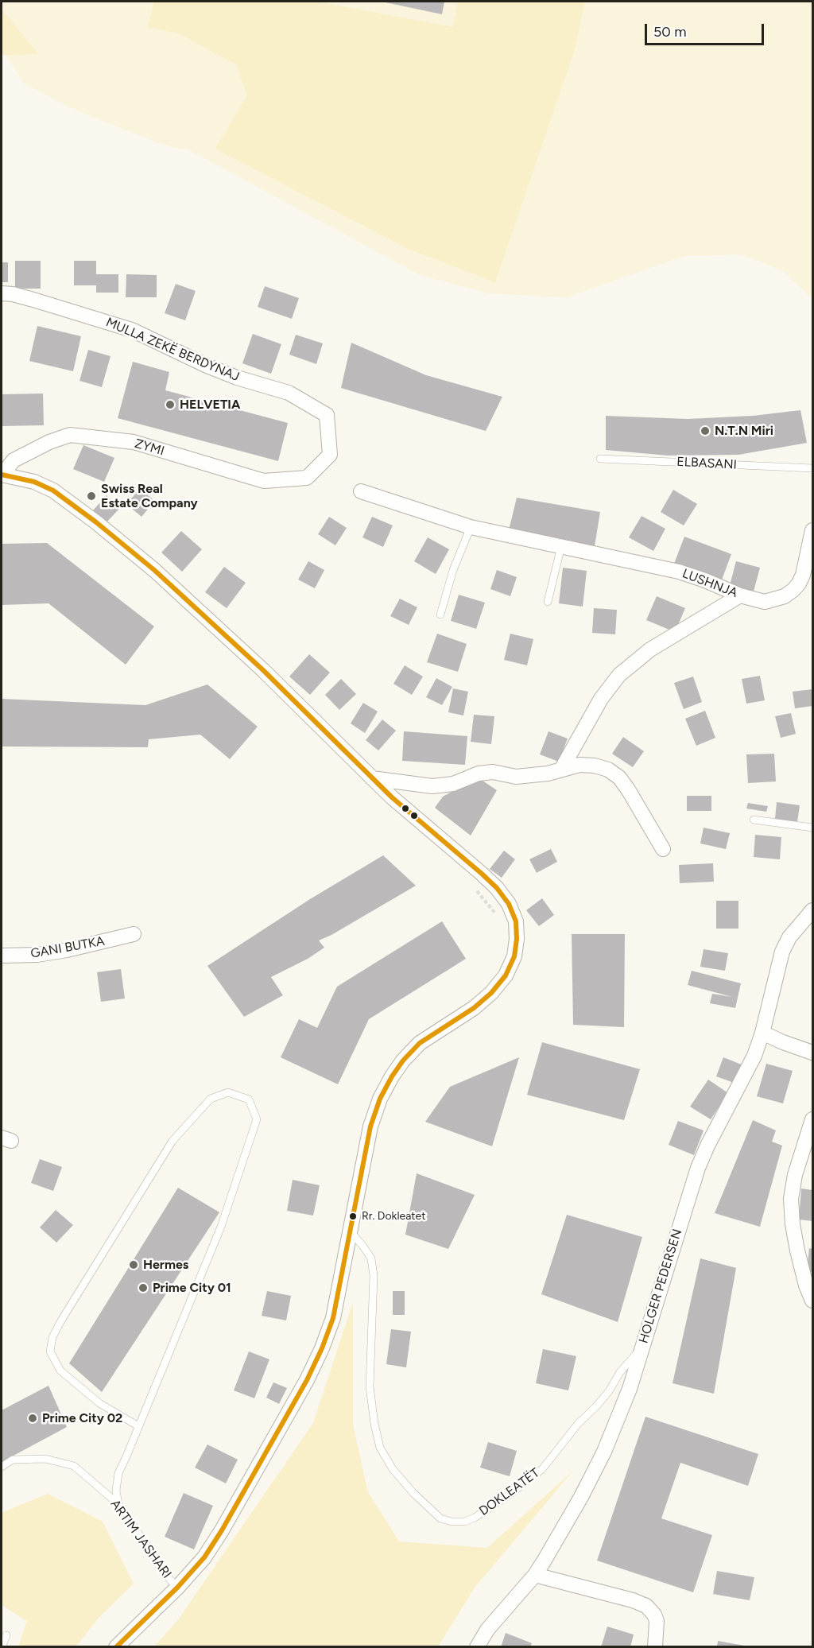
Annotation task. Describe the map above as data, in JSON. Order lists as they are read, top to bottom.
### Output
{
  "streets": {
    "street": [
      "MULLA ZEKË BERDYNAJ",
      "ZYMI",
      "LUSHNJA",
      "GANI BUTKA",
      "HOLGER PEDERSEN"
    ],
    "lane": ["ELBASANI", "DOKLEATËT", "ARTIM JASHARI"]
  },
  "crossings": [
    ["MULLA ZEKË BERDYNAJ", "ZYMI"],
    ["HOLGER PEDERSEN", "DOKLEATËT"]
  ],
  "places": [
    "HELVETIA",
    "N.T.N Miri",
    "Swiss Real Estate Company",
    "Rr. Dokleatet",
    "Hermes",
    "Prime City 01",
    "Prime City 02"
  ],
  "scale_bar": "50 m"
}
